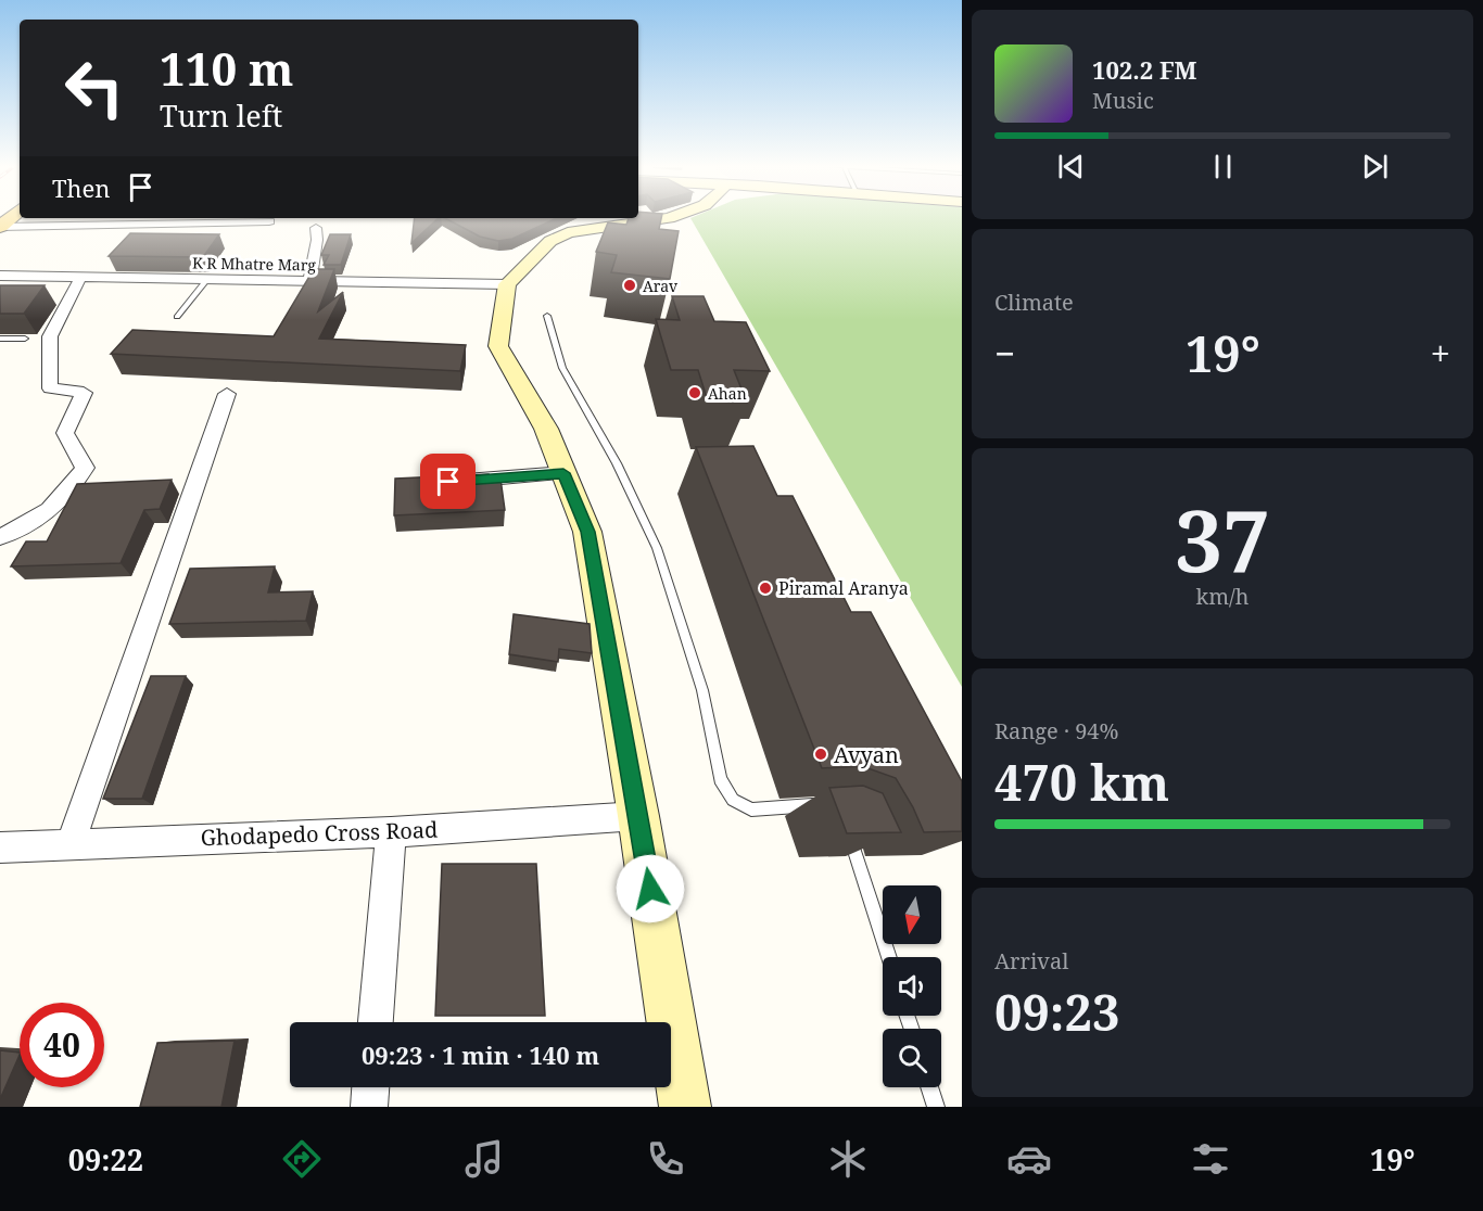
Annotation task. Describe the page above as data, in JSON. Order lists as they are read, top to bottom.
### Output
{
  "streets": {
    "street": ["K R Mhatre Marg", "Ghodapedo Cross Road"]
  },
  "places": [
    "Arav",
    "Ahan",
    "Piramal Aranya",
    "Avyan"
  ],
  "north": "bottom",
  "page": {
    "turn": ["110 m", "Turn left"],
    "song": ["102.2 FM", "Music"],
    "then": "Then",
    "tile": [
      "Climate",
      ["37", "km/h"],
      ["Range · 94%", "470 km"],
      ["Arrival", "09:23"]
    ],
    "heat": ["−", "19°", "+"],
    "limit": "40",
    "trip": "09:23 · 1 min · 140 m",
    "tabs": ["09:22", "19°"]
  }
}
